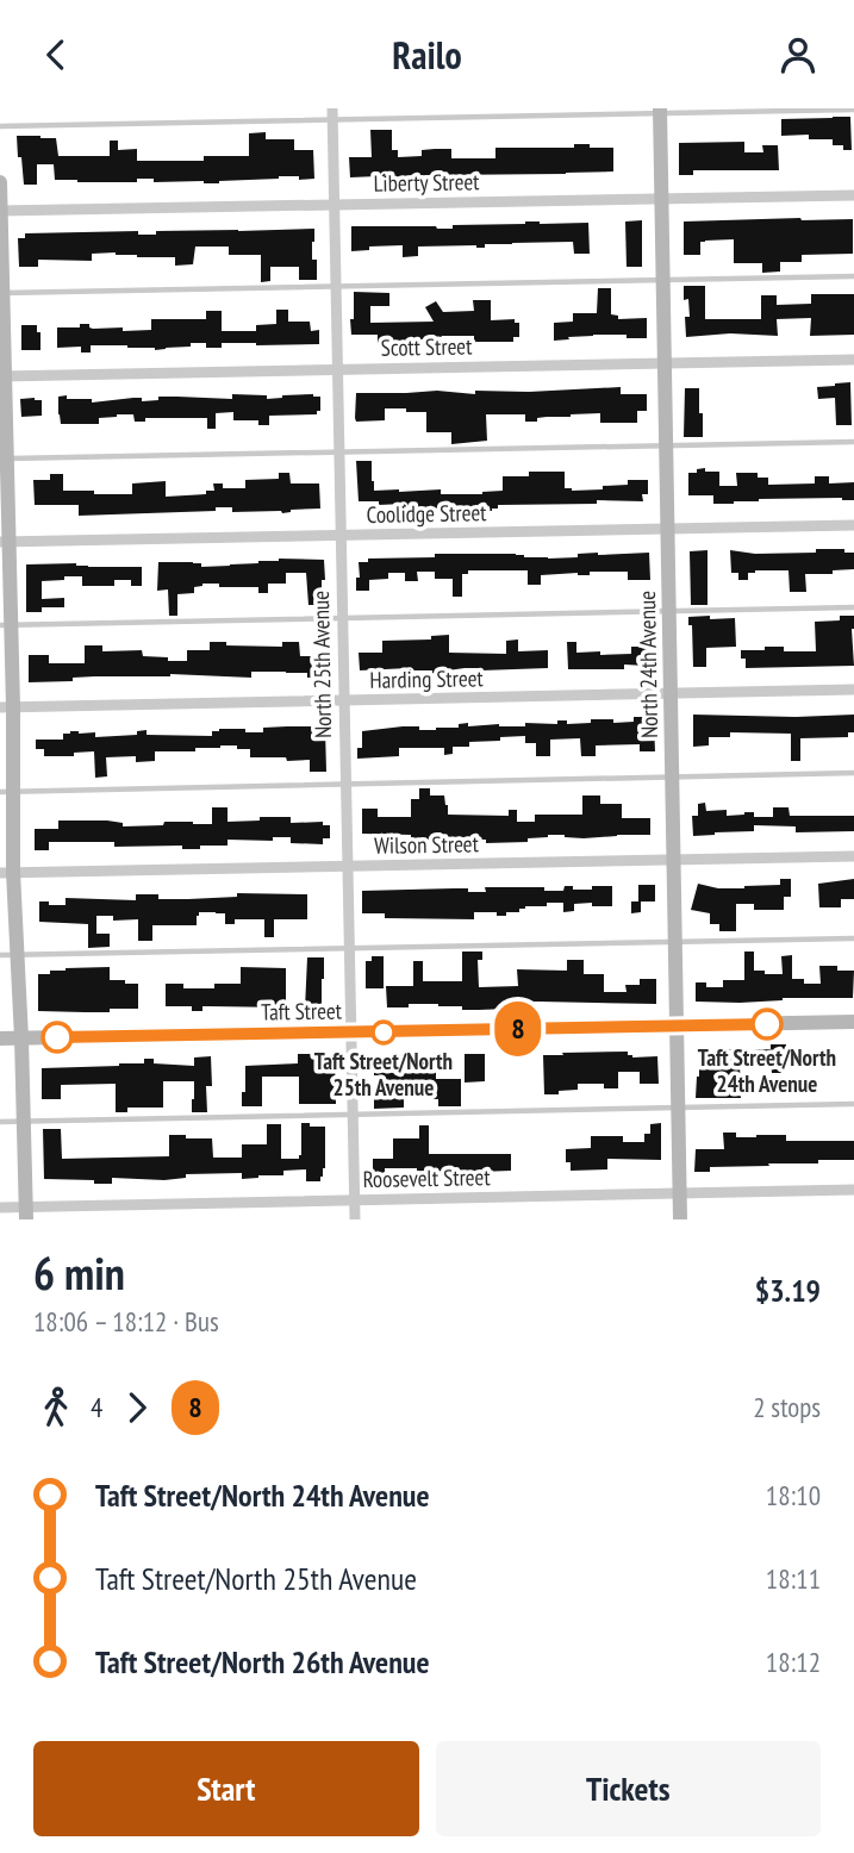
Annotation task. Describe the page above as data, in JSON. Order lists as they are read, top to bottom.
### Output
{
  "streets": {
    "street": [
      "Liberty Street",
      "Scott Street",
      "Coolidge Street",
      "North 25th Avenue",
      "North 24th Avenue",
      "Harding Street",
      "Wilson Street",
      "Taft Street",
      "Roosevelt Street"
    ]
  },
  "crossings": [
    ["Liberty Street", "North 25th Avenue"],
    ["Liberty Street", "North 24th Avenue"],
    ["Scott Street", "North 25th Avenue"],
    ["Scott Street", "North 24th Avenue"],
    ["Coolidge Street", "North 25th Avenue"],
    ["Coolidge Street", "North 24th Avenue"],
    ["North 25th Avenue", "Harding Street"],
    ["North 25th Avenue", "Wilson Street"],
    ["North 25th Avenue", "Taft Street"],
    ["North 25th Avenue", "Roosevelt Street"],
    ["North 24th Avenue", "Harding Street"],
    ["North 24th Avenue", "Wilson Street"],
    ["North 24th Avenue", "Taft Street"],
    ["North 24th Avenue", "Roosevelt Street"]
  ],
  "places": ["Taft Street/North 24th Avenue", "Taft Street/North 25th Avenue"],
  "lines": ["bus line 8"],
  "page": {
    "header": "Railo",
    "on_map": "8",
    "heading": ["6 min", "18:06 – 18:12 · Bus", "$3.19"],
    "legs": ["4", "8", "2 stops"],
    "list": [
      {
        "name": "Taft Street/North 24th Avenue",
        "value": "18:10"
      },
      {
        "name": "Taft Street/North 25th Avenue",
        "value": "18:11"
      },
      {
        "name": "Taft Street/North 26th Avenue",
        "value": "18:12"
      }
    ],
    "buttons": ["Start", "Tickets"]
  }
}
